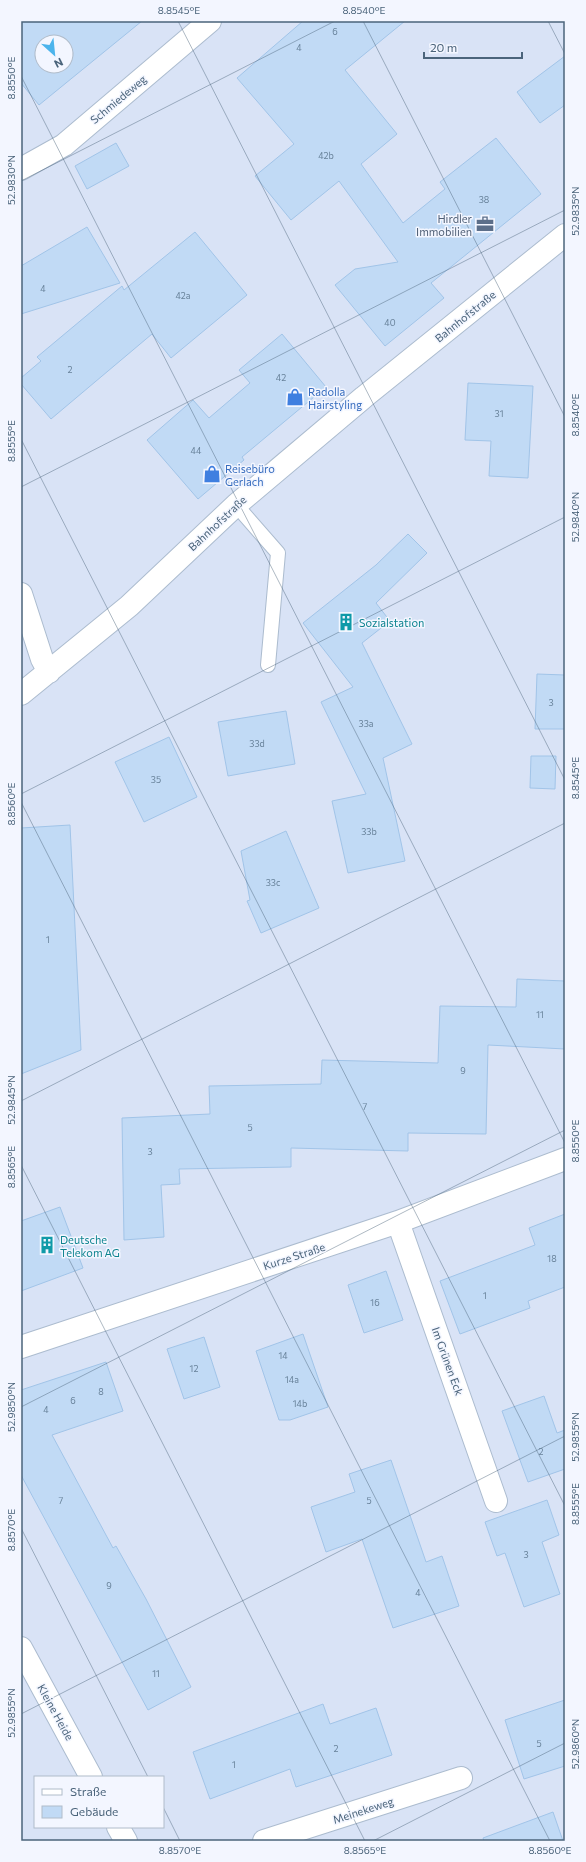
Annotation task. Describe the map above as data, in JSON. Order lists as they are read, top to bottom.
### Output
{
  "streets": {
    "street": [
      "Schmiedeweg",
      "Bahnhofstraße",
      "Kurze Straße",
      "Im Grünen Eck",
      "Kleine Heide",
      "Meinekeweg"
    ]
  },
  "crossings": [
    ["Kurze Straße", "Im Grünen Eck"]
  ],
  "places": {
    "office": ["Hirdler Immobilien"],
    "shop": ["Radolla Hairstyling", "Reisebüro Gerlach"],
    "building": ["Sozialstation", "Deutsche Telekom AG"]
  },
  "house_numbers": [
    "6",
    "4",
    "42b",
    "38",
    "4",
    "42a",
    "40",
    "2",
    "42",
    "31",
    "44",
    "3",
    "33a",
    "33d",
    "35",
    "33b",
    "33c",
    "1",
    "11",
    "9",
    "7",
    "5",
    "3",
    "18",
    "1",
    "16",
    "14",
    "12",
    "14a",
    "8",
    "6",
    "14b",
    "4",
    "2",
    "7",
    "5",
    "3",
    "9",
    "4",
    "11",
    "5",
    "2",
    "1"
  ],
  "legend": ["Straße", "Gebäude"],
  "scale_bar": "20 m",
  "north": "bottom right",
  "coordinates": [
    "8.8545°E",
    "8.8540°E",
    "8.8550°E",
    "52.9830°N",
    "52.9835°N",
    "8.8555°E",
    "52.9840°N",
    "8.8560°E",
    "52.9845°N",
    "8.8565°E",
    "52.9850°N",
    "52.9855°N",
    "8.8570°E",
    "52.9860°N"
  ]
}
